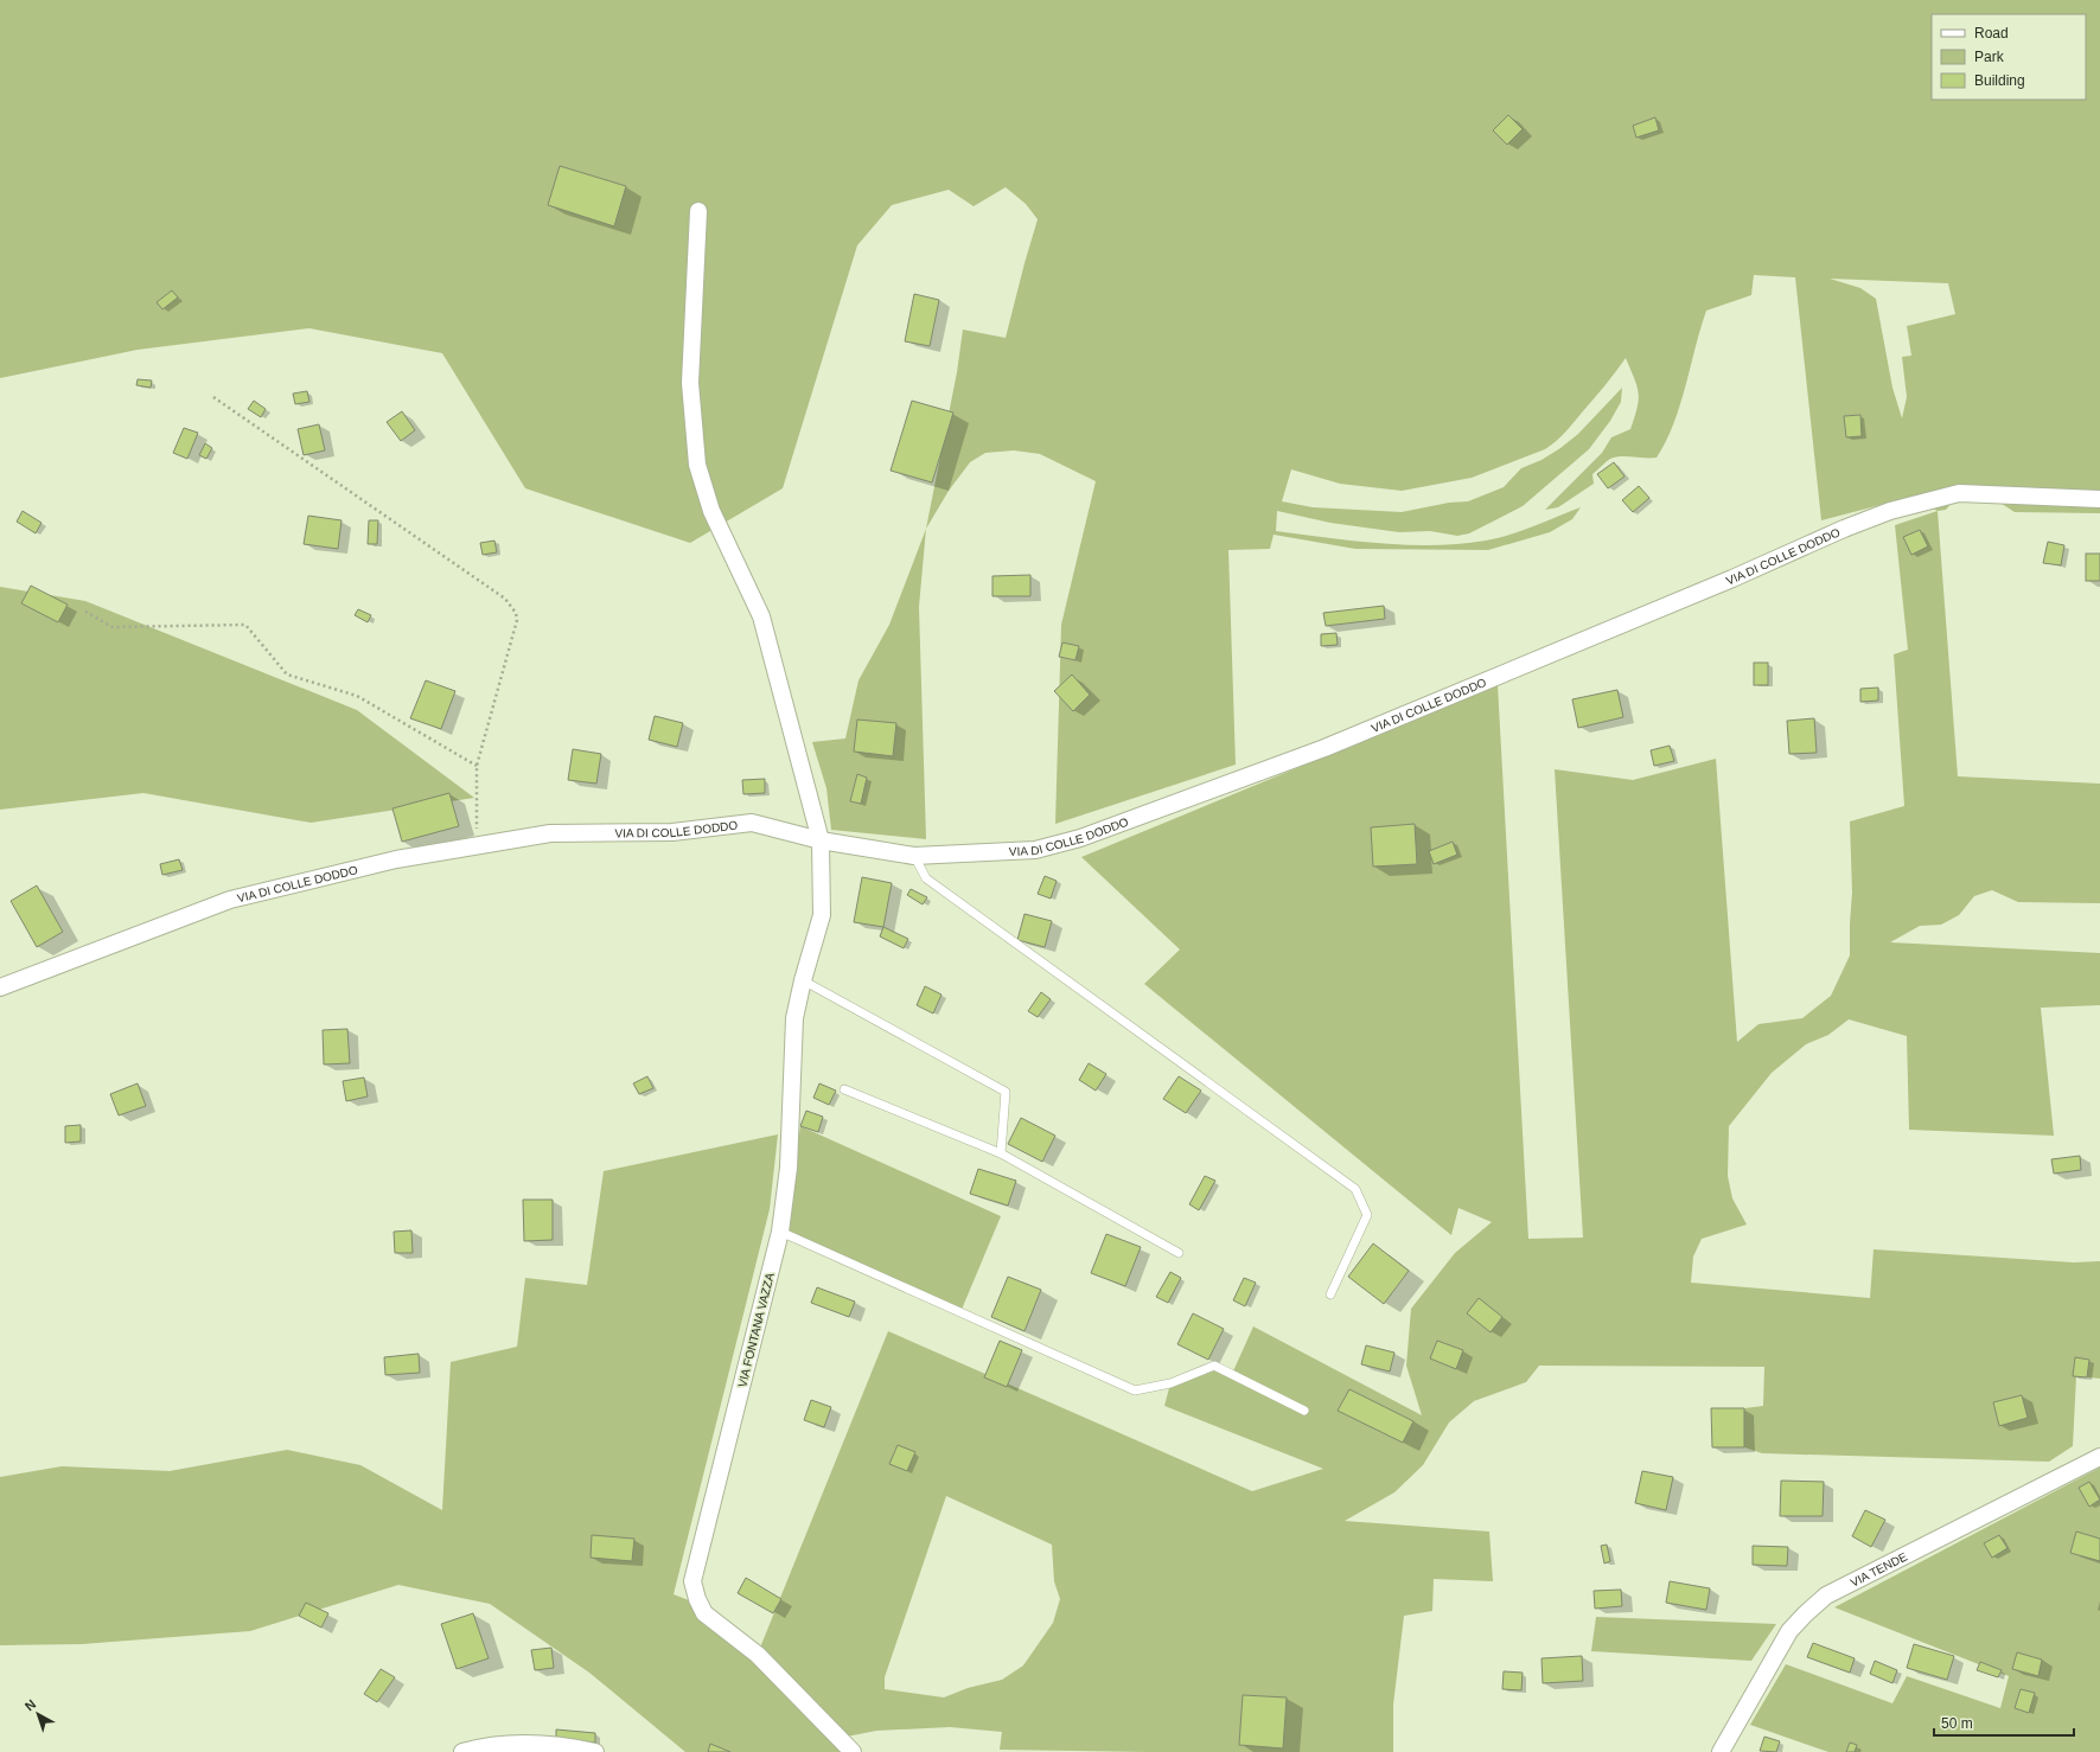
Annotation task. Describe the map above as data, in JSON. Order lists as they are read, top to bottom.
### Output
{
  "streets": {
    "street": ["VIA DI COLLE DODDO", "VIA FONTANA VAZZA", "VIA TENDE"]
  },
  "crossings": [
    ["VIA DI COLLE DODDO", "VIA FONTANA VAZZA"]
  ],
  "legend": ["Road", "Park", "Building"],
  "scale_bar": "50 m",
  "north": "top left"
}
